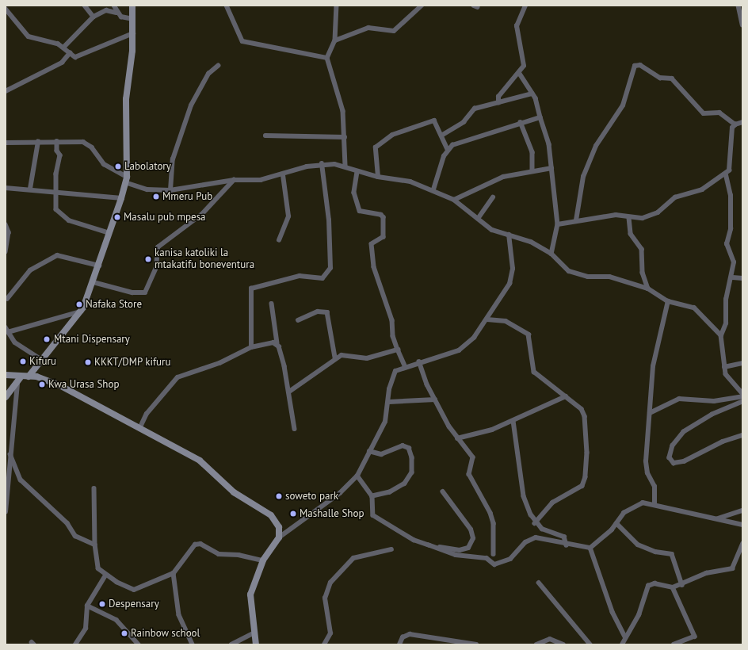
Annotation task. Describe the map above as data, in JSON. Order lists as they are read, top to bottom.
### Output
{
  "places": [
    "Labolatory",
    "Mmeru Pub",
    "Masalu pub mpesa",
    "kanisa katoliki la mtakatifu boneventura",
    "Nafaka Store",
    "Mtani Dispensary",
    "Kifuru",
    "KKKT/DMP kifuru",
    "Kwa Urasa Shop",
    "soweto park",
    "Mashalle Shop",
    "Despensary",
    "Rainbow school"
  ]
}
